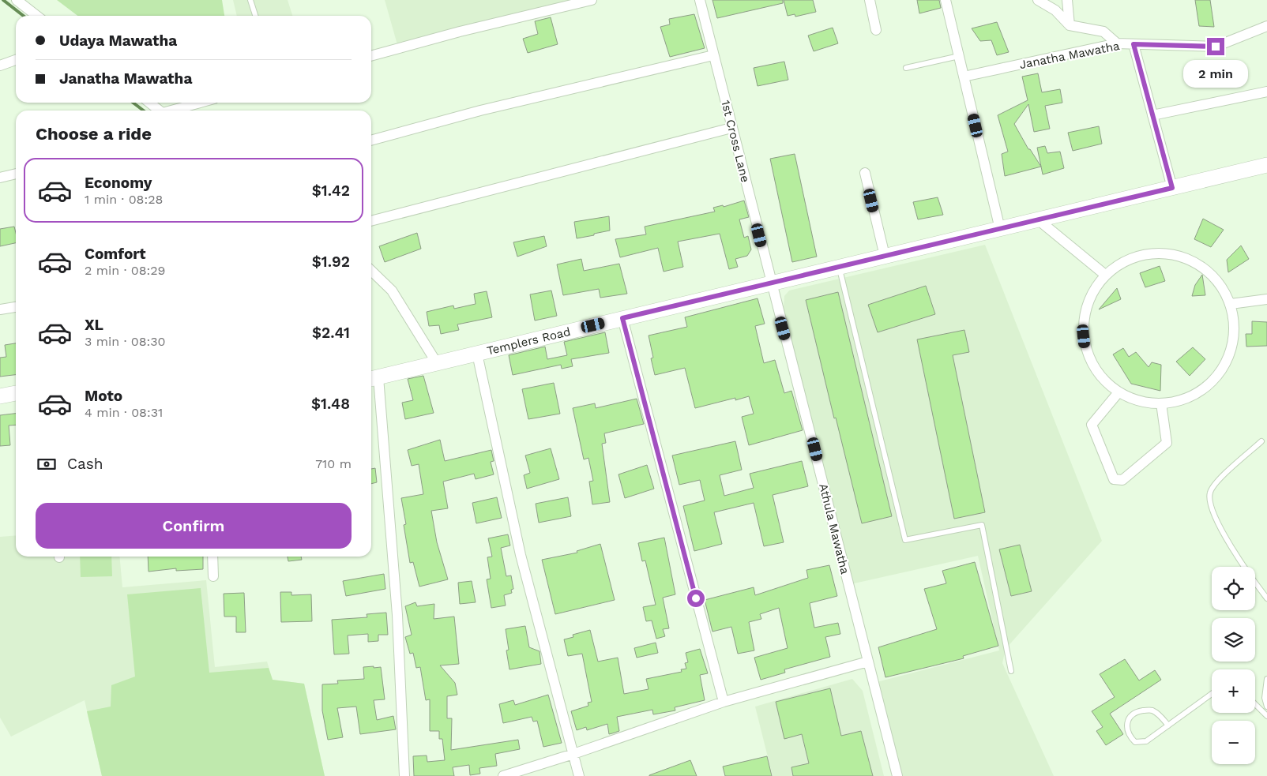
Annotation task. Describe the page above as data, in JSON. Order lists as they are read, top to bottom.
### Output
{
  "streets": {
    "main road": ["Templers Road"],
    "street": ["Janatha Mawatha", "1st Cross Lane", "Athula Mawatha"]
  },
  "crossings": [
    ["1st Cross Lane", "Templers Road"],
    ["1st Cross Lane", "Athula Mawatha"],
    ["Templers Road", "Athula Mawatha"]
  ],
  "page": {
    "banner": ["Udaya Mawatha", "Janatha Mawatha"],
    "bubble": "2 min",
    "heading": "Choose a ride",
    "list": [
      {
        "name": "Economy",
        "note": "1 min · 08:28",
        "value": "$1.42"
      },
      {
        "name": "Comfort",
        "note": "2 min · 08:29",
        "value": "$1.92"
      },
      {
        "name": "XL",
        "note": "3 min · 08:30",
        "value": "$2.41"
      },
      {
        "name": "Moto",
        "note": "4 min · 08:31",
        "value": "$1.48"
      }
    ],
    "pay": ["Cash", "710 m"],
    "buttons": "Confirm",
    "map_buttons": ["+", "−"]
  }
}
